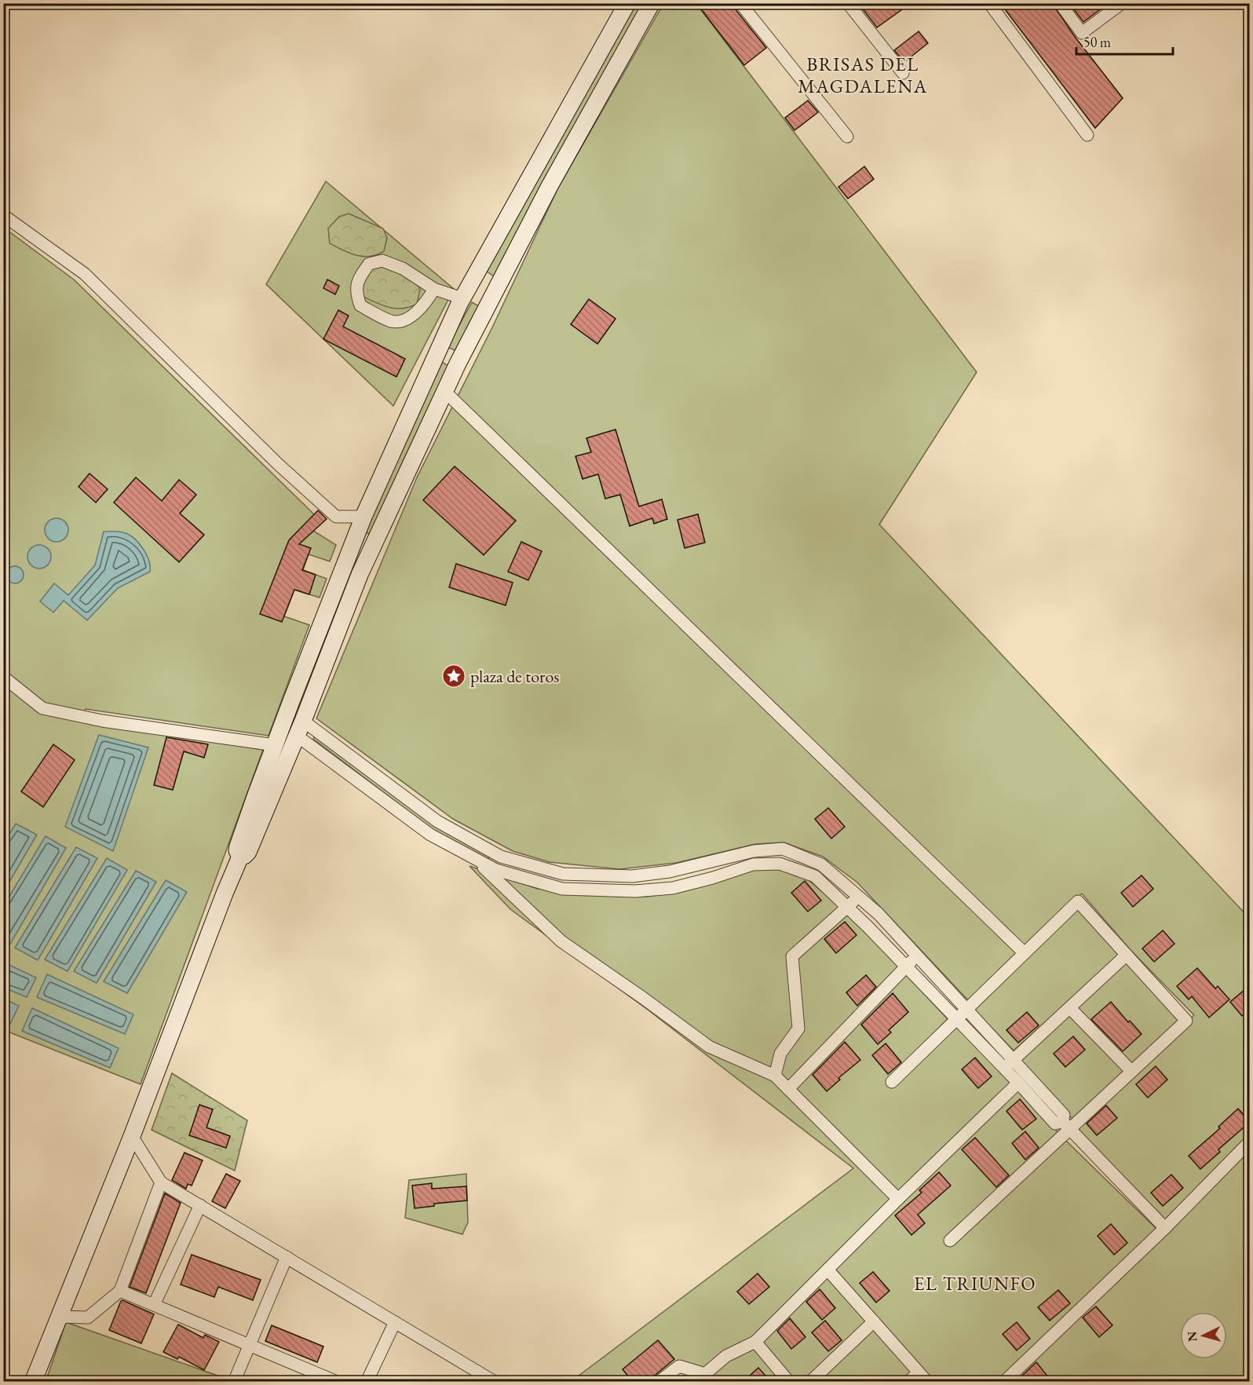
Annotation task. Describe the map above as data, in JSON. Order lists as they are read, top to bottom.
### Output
{
  "districts": ["BRISAS DEL MAGDALENA", "EL TRIUNFO"],
  "places": {
    "place": ["plaza de toros"]
  },
  "scale_bar": "50 m",
  "north": "left"
}
